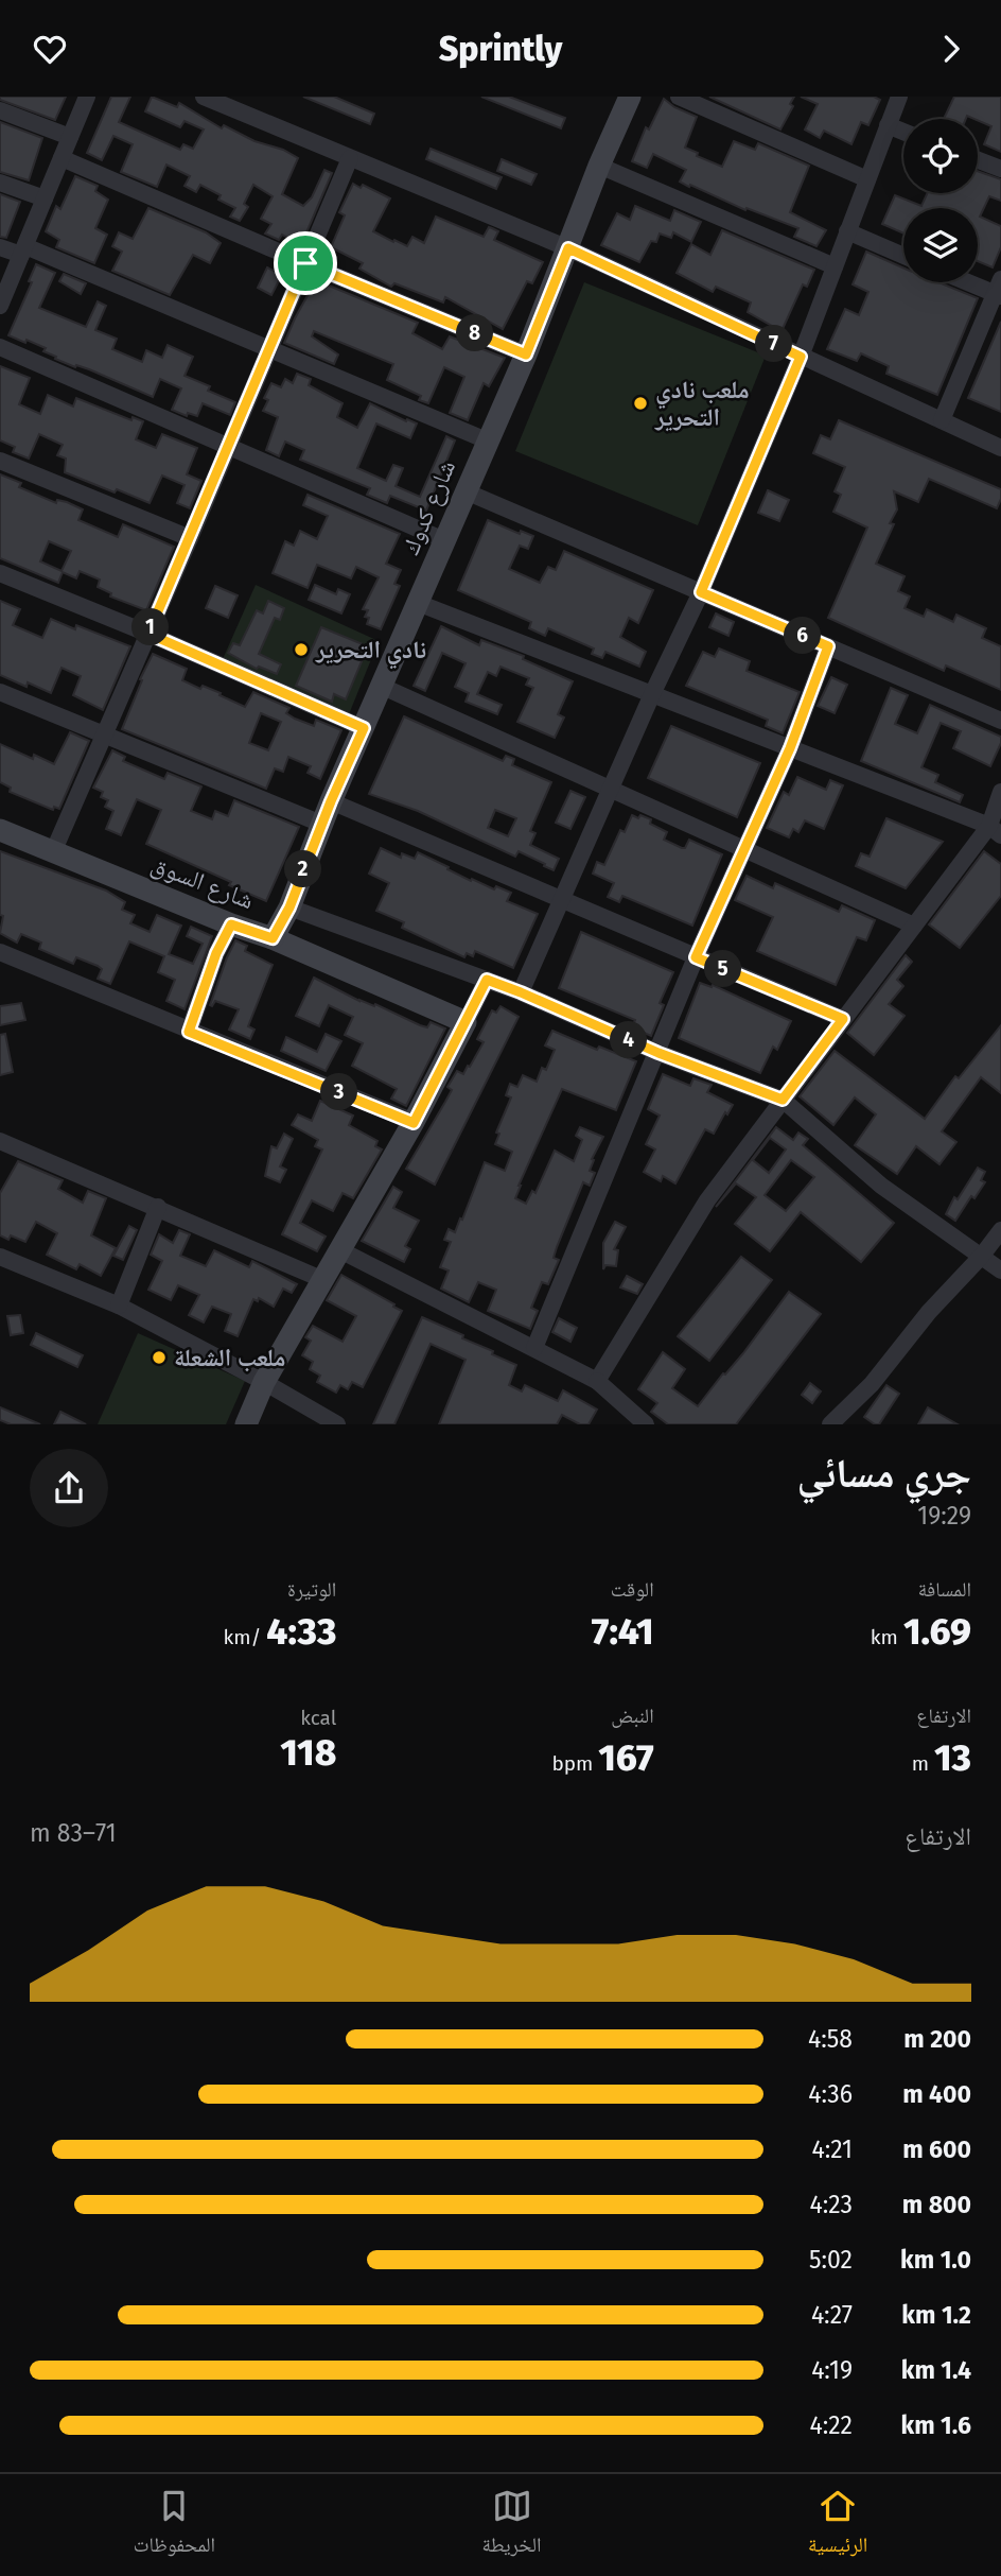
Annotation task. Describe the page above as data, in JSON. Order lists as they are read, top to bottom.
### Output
{
  "streets": {
    "street": ["شارع كدوك", "شارع السوق"]
  },
  "crossings": [
    ["شارع كدوك", "شارع السوق"]
  ],
  "places": ["ملعب نادي التحرير", "نادي التحرير", "ملعب الشعلة"],
  "page": {
    "header": "Sprintly",
    "pins": [
      "8",
      "7",
      "1",
      "6",
      "2",
      "5",
      "4",
      "3"
    ],
    "heading": ["جري مسائي", "19:29"],
    "stats": [
      ["المسافة", "1.69 km"],
      ["الوقت", "7:41"],
      ["الوتيرة", "4:33 /km"],
      ["الارتفاع", "13 m"],
      ["النبض", "167 bpm"],
      ["kcal", "118"]
    ],
    "chart": ["الارتفاع", "71–83 m"],
    "list": [
      {
        "name": "200 m",
        "note": "4:58"
      },
      {
        "name": "400 m",
        "note": "4:36"
      },
      {
        "name": "600 m",
        "note": "4:21"
      },
      {
        "name": "800 m",
        "note": "4:23"
      },
      {
        "name": "1.0 km",
        "note": "5:02"
      },
      {
        "name": "1.2 km",
        "note": "4:27"
      },
      {
        "name": "1.4 km",
        "note": "4:19"
      },
      {
        "name": "1.6 km",
        "note": "4:22"
      }
    ],
    "tabs": ["الرئيسية", "الخريطة", "المحفوظات"]
  }
}
